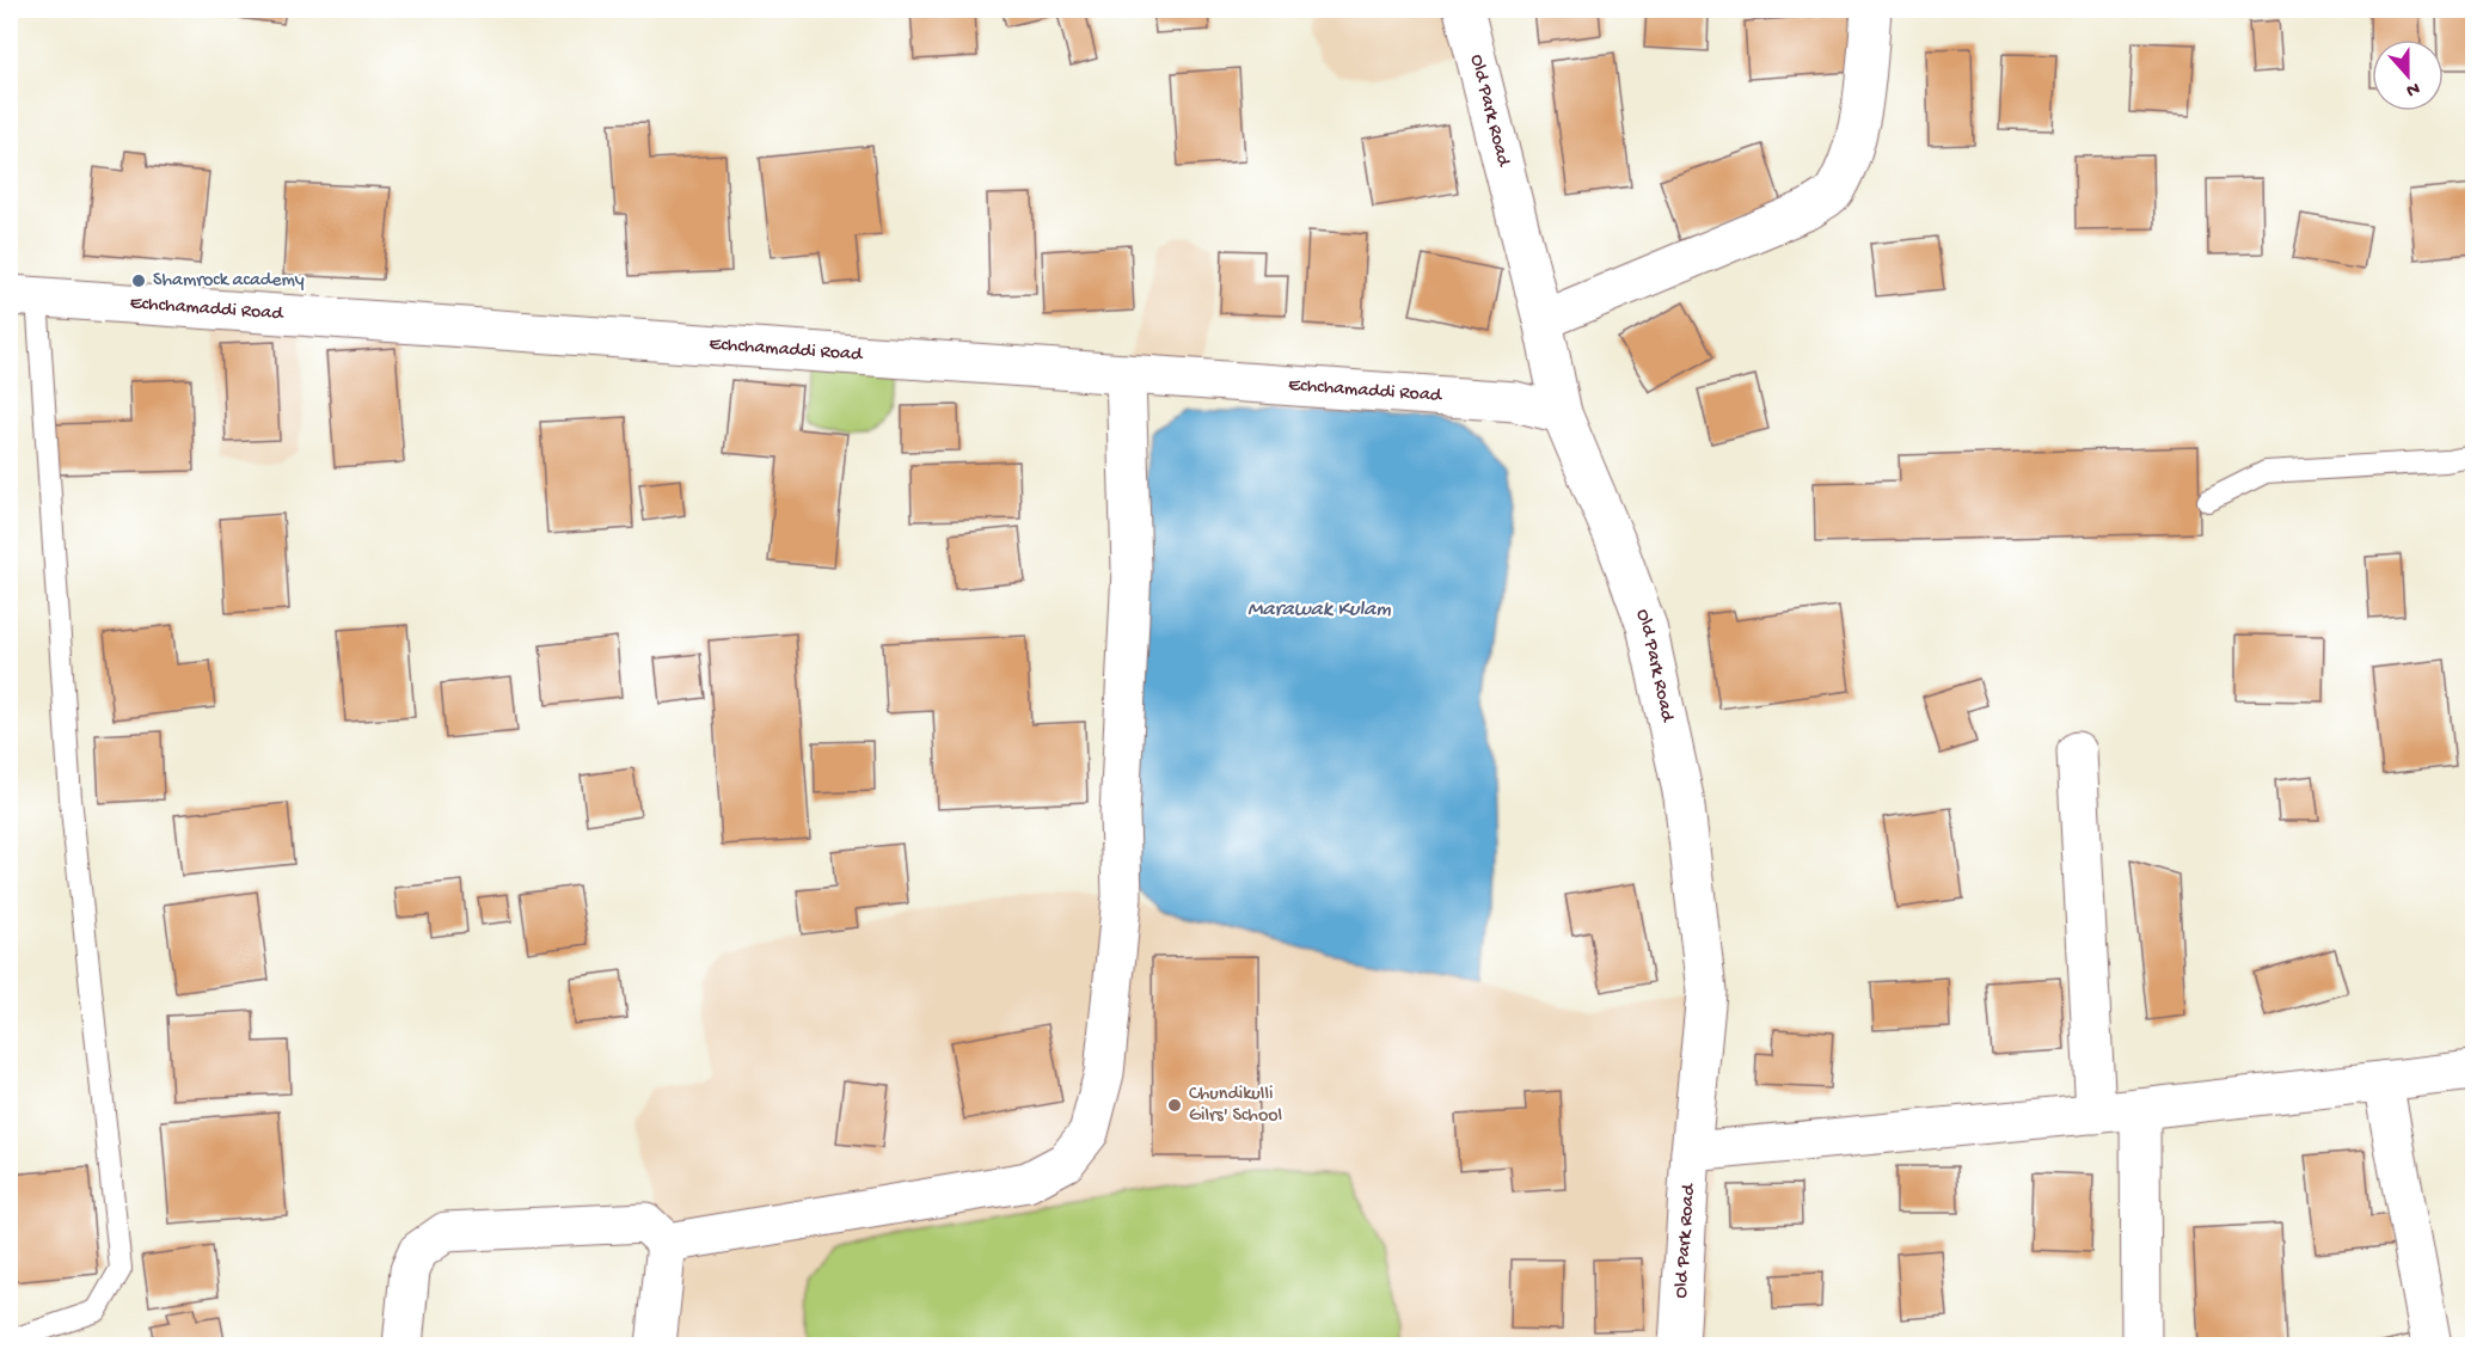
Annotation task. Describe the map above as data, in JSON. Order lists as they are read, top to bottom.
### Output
{
  "streets": {
    "street": ["Old Park Road", "Echchamaddi Road"]
  },
  "crossings": [
    ["Old Park Road", "Echchamaddi Road"]
  ],
  "water": ["Marawak Kulam"],
  "places": ["Shamrock academy", "Chundikulli Gilrs' School"],
  "north": "bottom"
}
